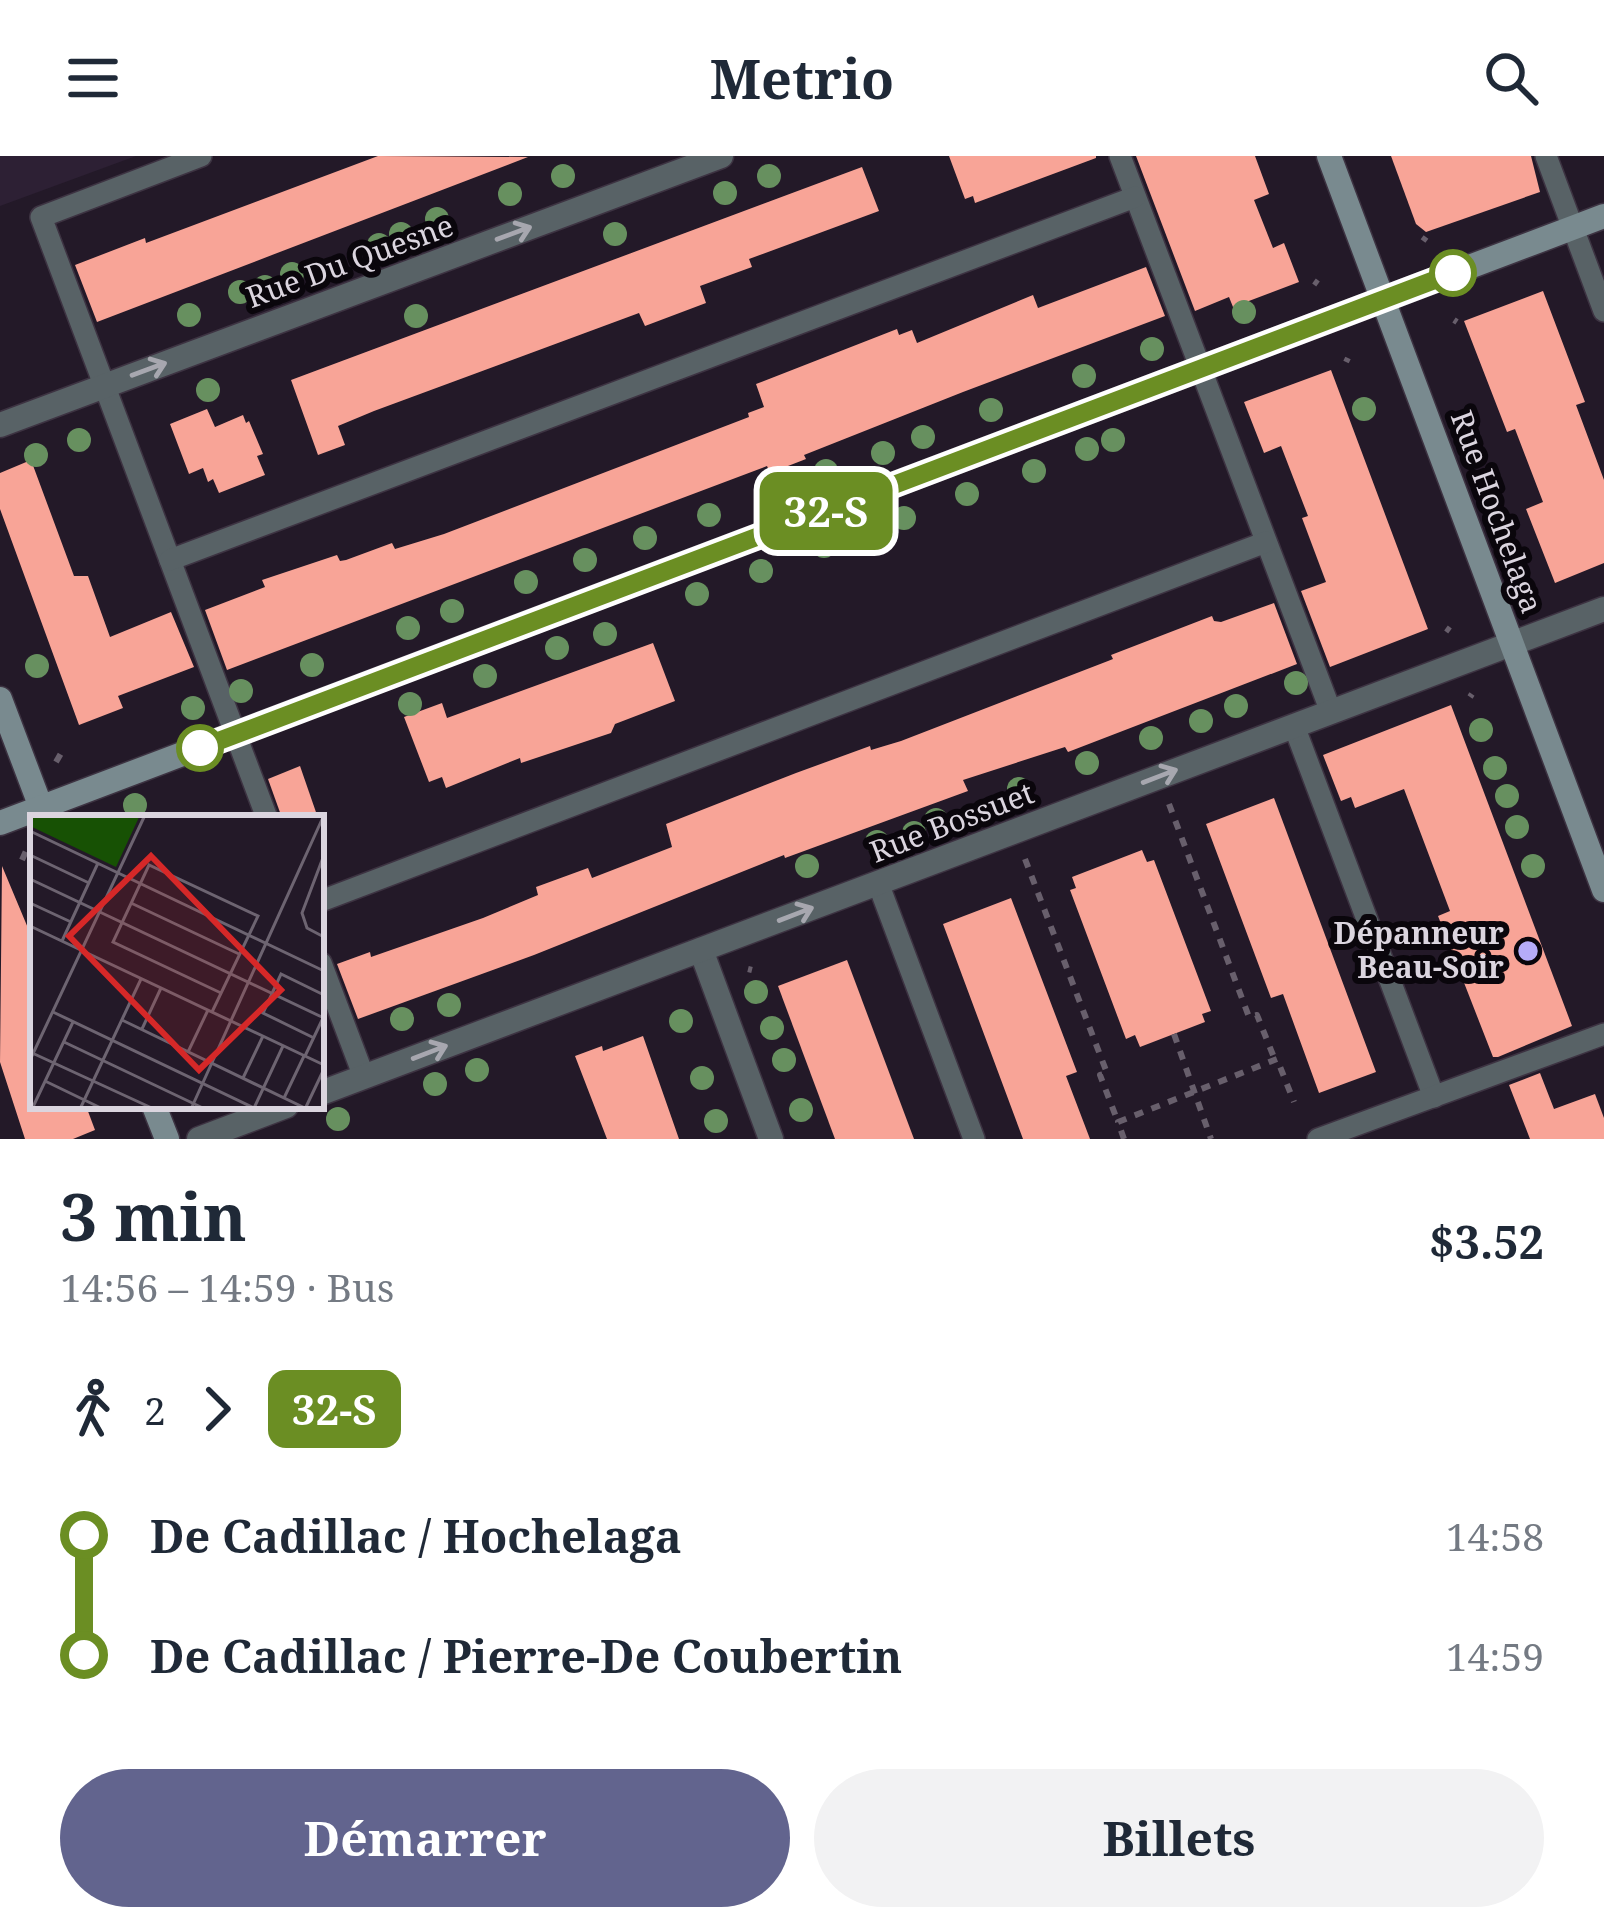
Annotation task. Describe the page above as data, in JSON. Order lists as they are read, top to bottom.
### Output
{
  "streets": {
    "street": ["Rue Du Quesne", "Rue Hochelaga", "Rue Bossuet"]
  },
  "crossings": [
    ["Rue Hochelaga", "Rue Bossuet"]
  ],
  "one_way": ["Rue Du Quesne", "Rue Bossuet"],
  "places": ["Dépanneur Beau-Soir"],
  "lines": ["bus line 32-S"],
  "page": {
    "header": "Metrio",
    "on_map": "32-S",
    "heading": ["3 min", "14:56 – 14:59 · Bus", "$3.52"],
    "legs": ["2", "32-S"],
    "list": [
      {
        "name": "De Cadillac / Hochelaga",
        "value": "14:58"
      },
      {
        "name": "De Cadillac / Pierre-De Coubertin",
        "value": "14:59"
      }
    ],
    "buttons": ["Démarrer", "Billets"]
  }
}
